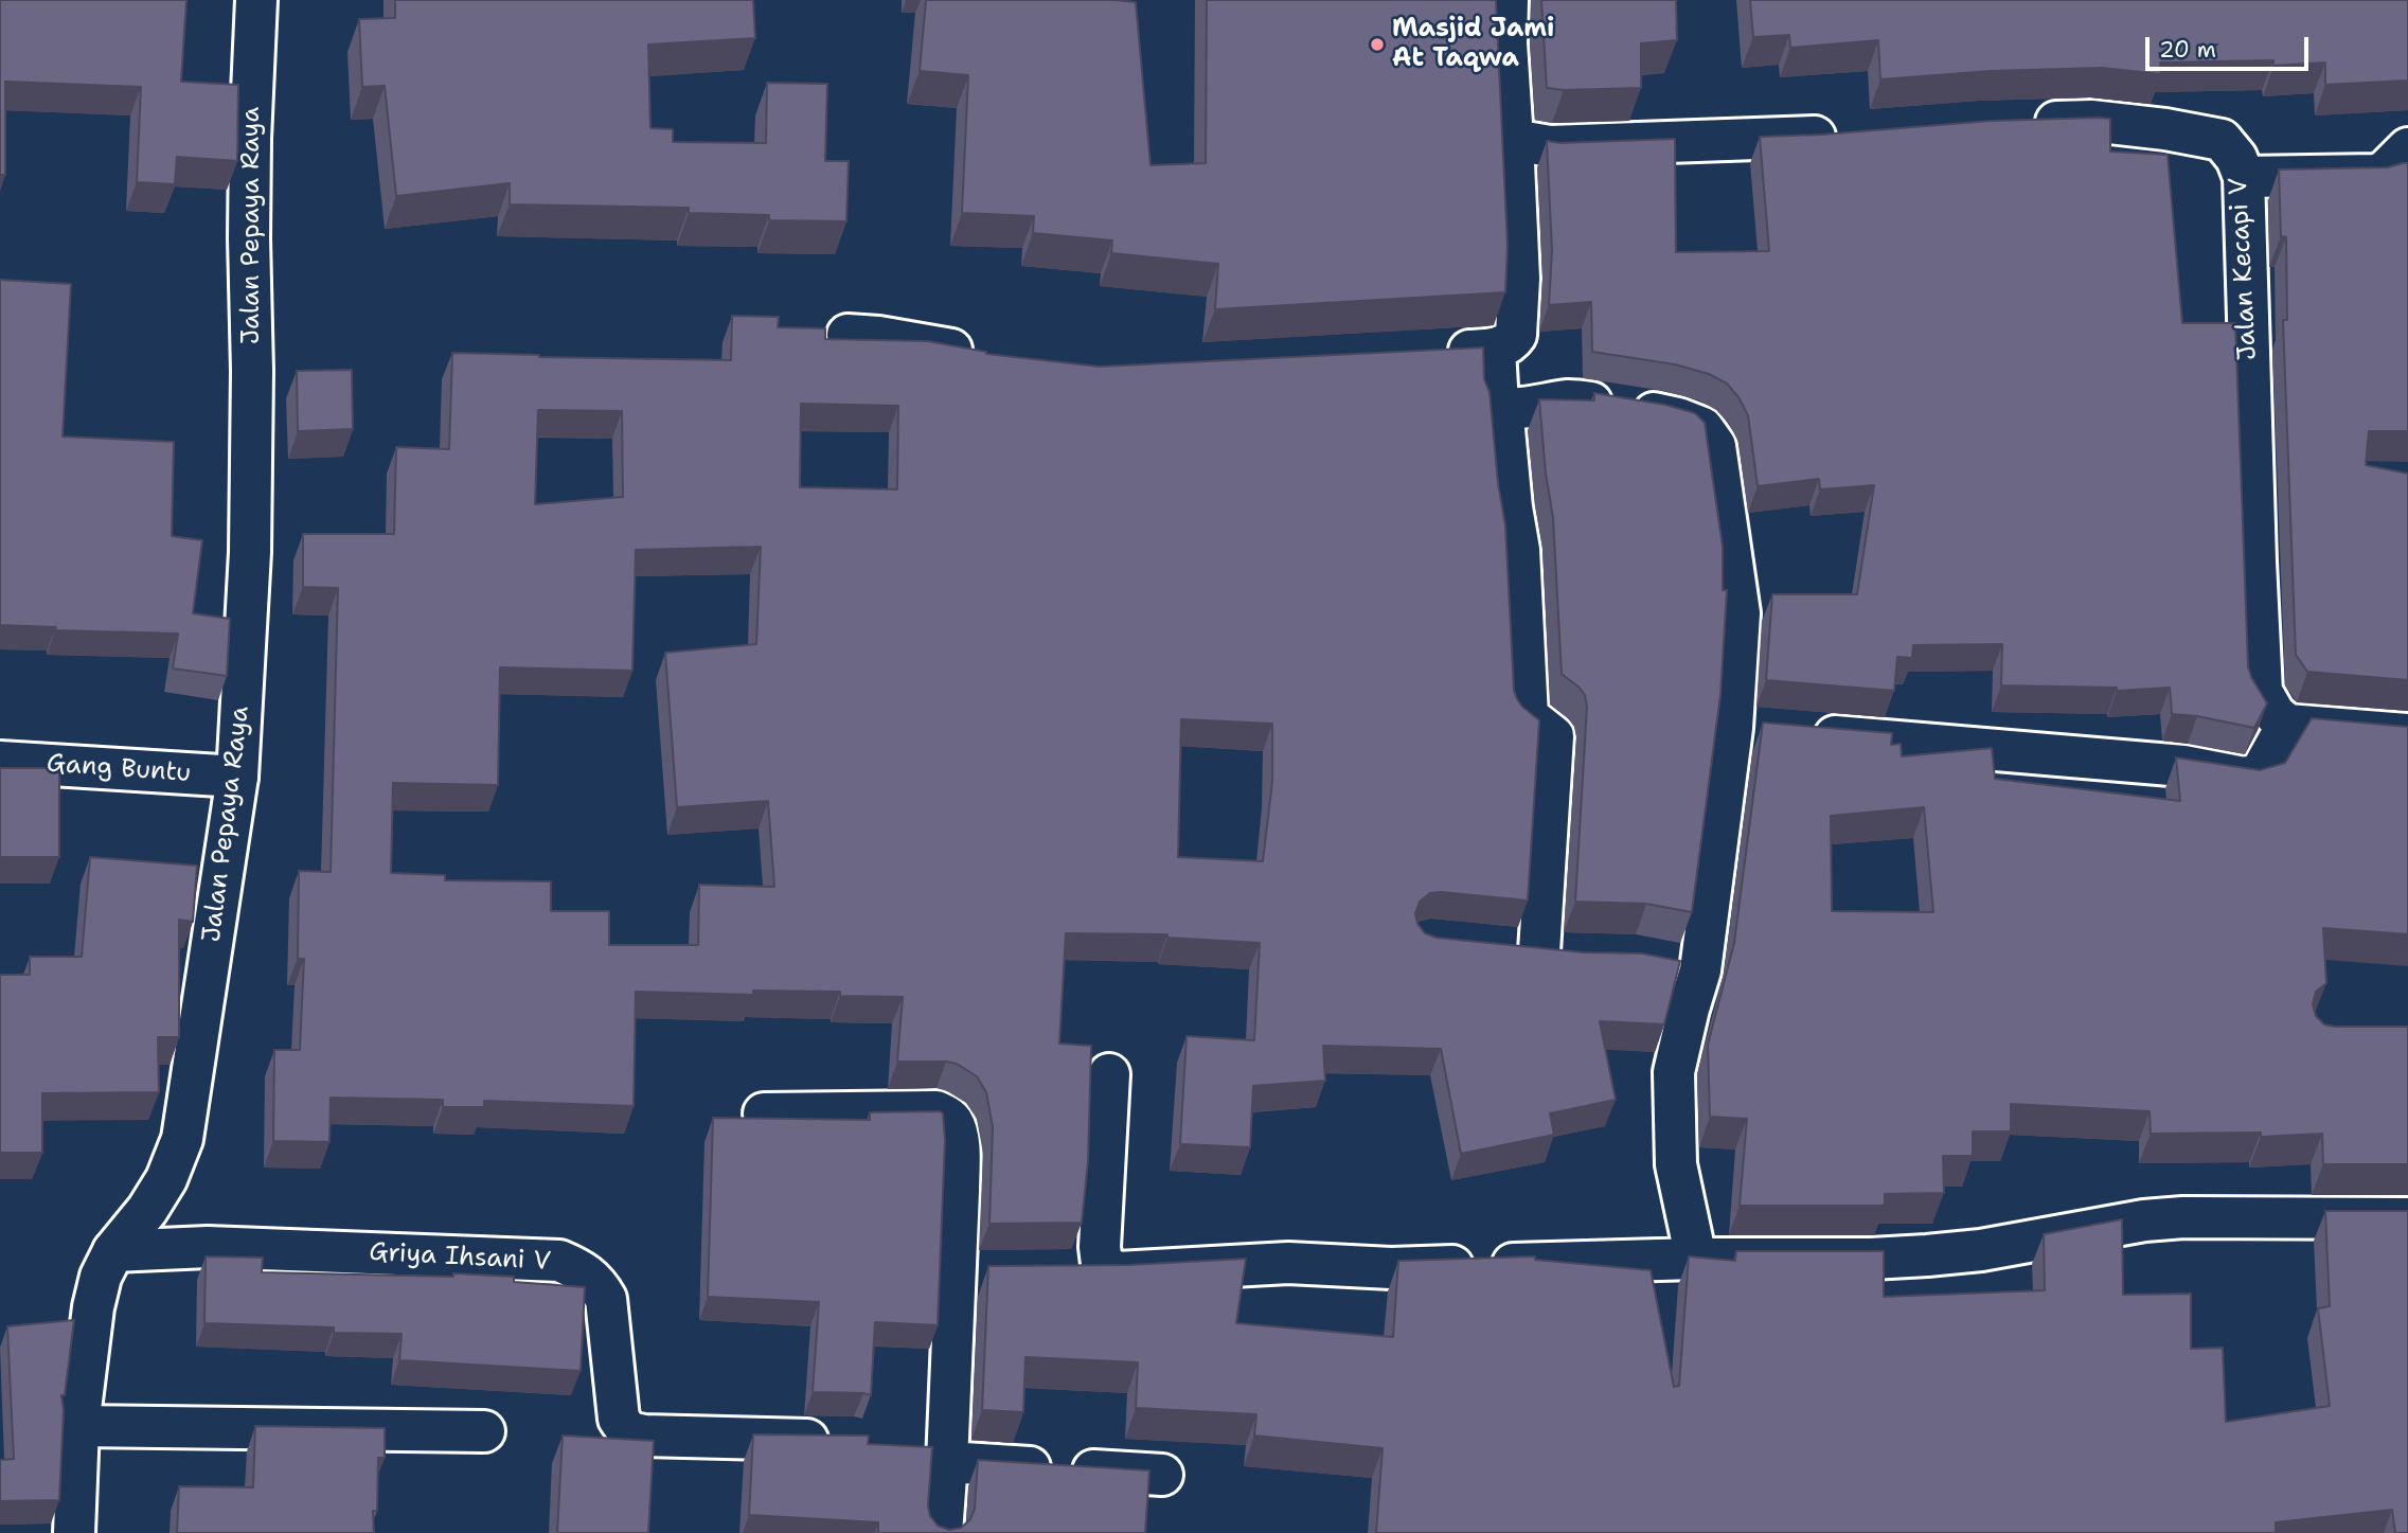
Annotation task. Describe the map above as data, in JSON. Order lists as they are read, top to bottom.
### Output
{
  "streets": {
    "street": [
      "Jalan Pepaya Raya",
      "Jalan Kecapi V",
      "Gang Buntu",
      "Griya Ihsani V"
    ]
  },
  "crossings": [
    ["Jalan Pepaya Raya", "Gang Buntu"],
    ["Jalan Pepaya Raya", "Griya Ihsani V"]
  ],
  "places": ["Masjid Jami At Taqwa"],
  "scale_bar": "20 m"
}
